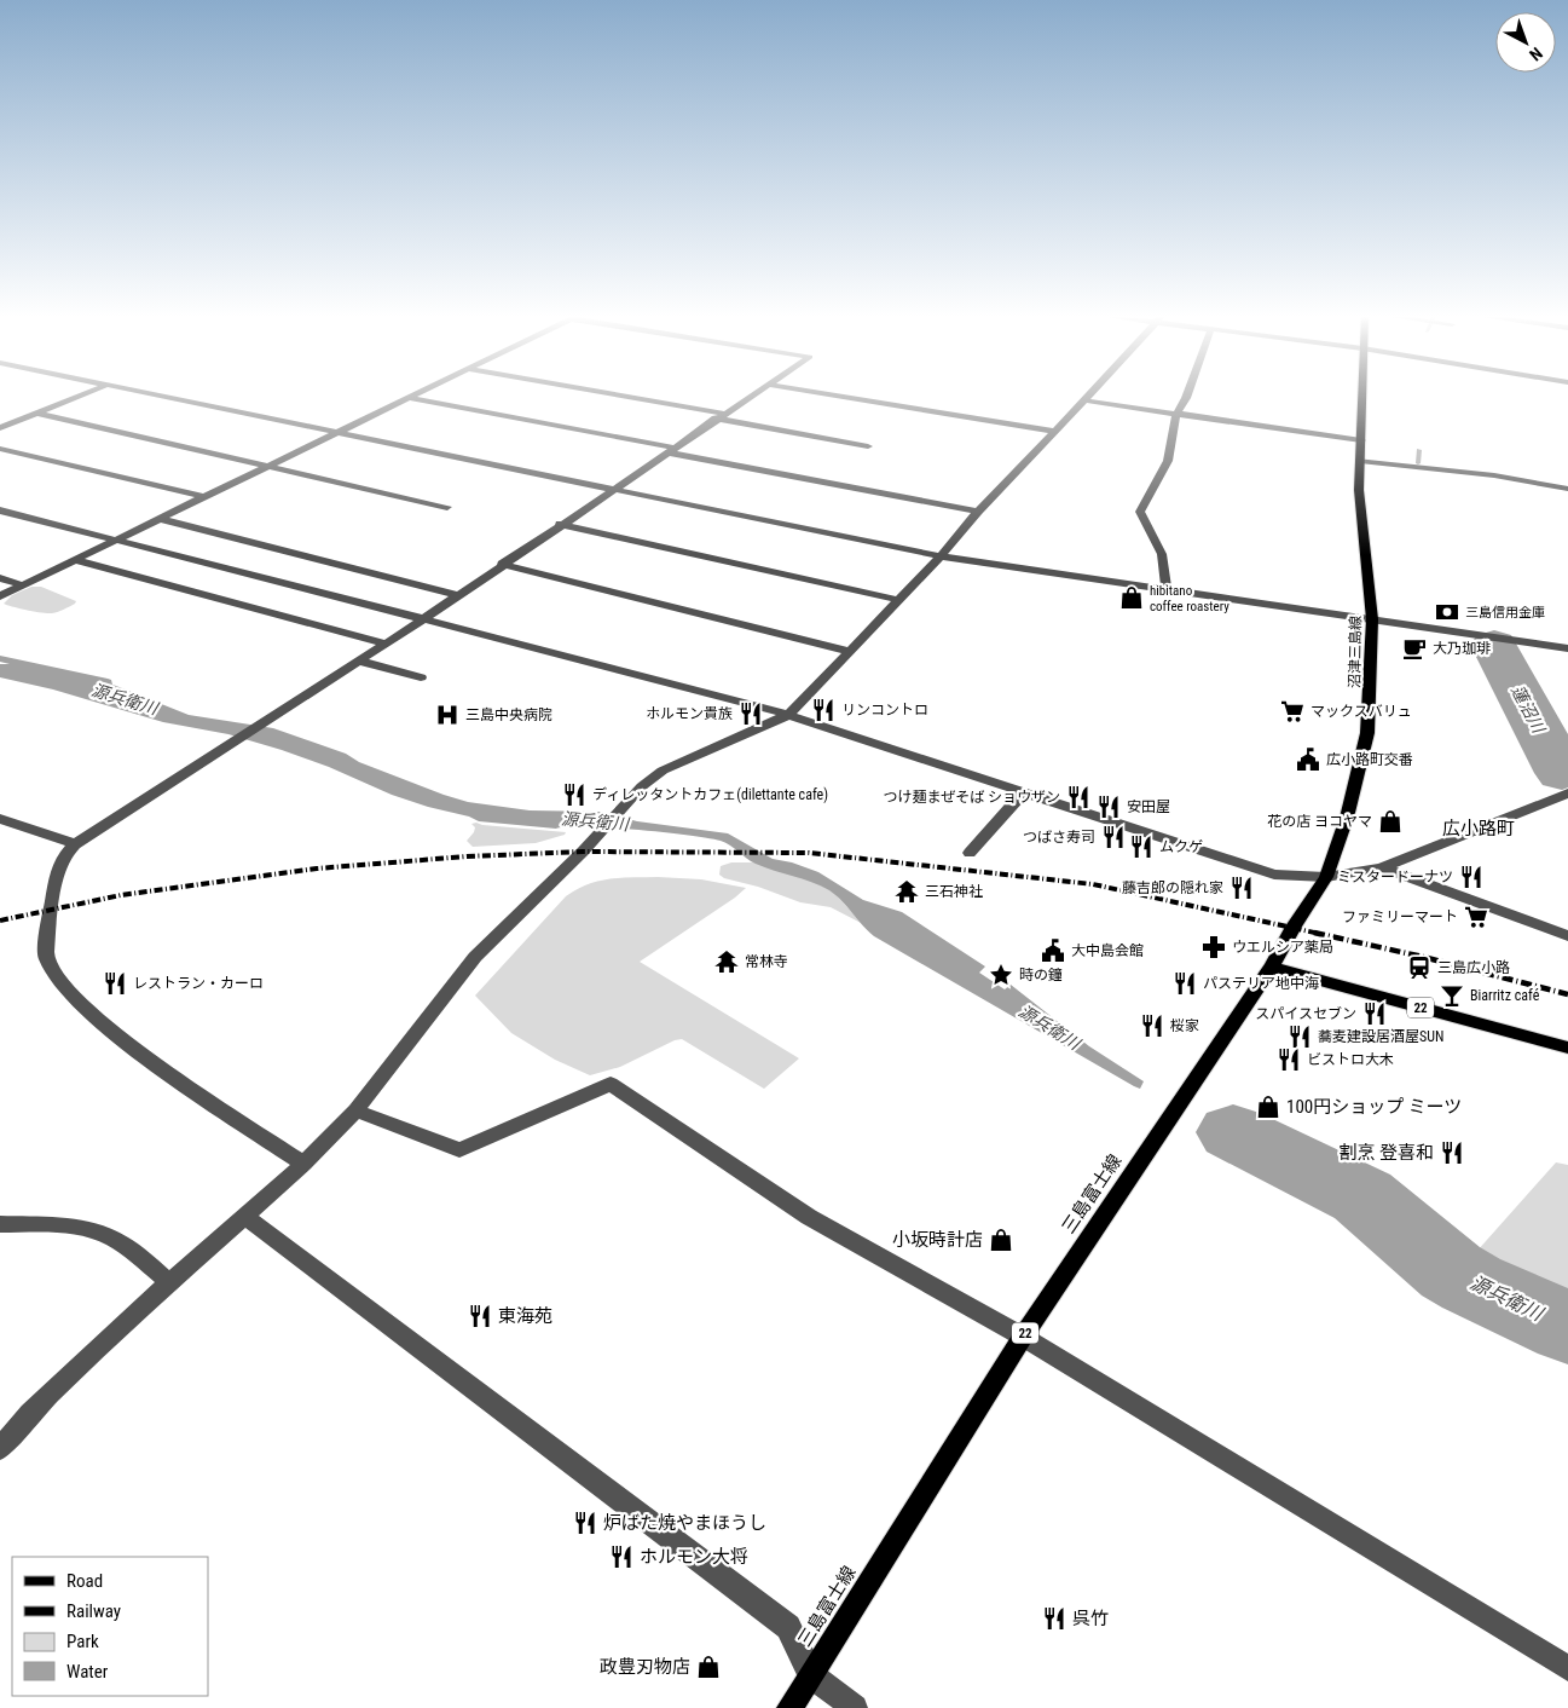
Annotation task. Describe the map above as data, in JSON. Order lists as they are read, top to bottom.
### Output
{
  "streets": {
    "main road": ["沼津三島線", "22", "三島富士線"]
  },
  "crossings": [
    ["沼津三島線", "22"],
    ["沼津三島線", "三島富士線"],
    ["22", "三島富士線"]
  ],
  "districts": ["広小路町"],
  "water": ["源兵衛川", "蓮沼川"],
  "places": {
    "shop": [
      "hibitano coffee roastery",
      "花の店 ヨコヤマ",
      "100円ショップ ミーツ",
      "小坂時計店",
      "政豊刃物店"
    ],
    "bank": ["三島信用金庫"],
    "cafe": ["大乃珈琲"],
    "restaurant": [
      "リンコントロ",
      "ホルモン貴族",
      "ディレッタントカフェ(dilettante cafe)",
      "つけ麺まぜそば ショウザン",
      "安田屋",
      "つばさ寿司",
      "ムクゲ",
      "ミスタードーナツ",
      "藤吉郎の隠れ家",
      "レストラン・カーロ",
      "パステリア地中海",
      "スパイスセブン",
      "桜家",
      "蕎麦建設居酒屋SUN",
      "ビストロ大木",
      "割烹 登喜和",
      "東海苑",
      "炉ばた焼やまほうし",
      "ホルモン大将",
      "呉竹"
    ],
    "supermarket": ["マックスバリュ", "ファミリーマート"],
    "hospital": ["三島中央病院"],
    "public building": ["広小路町交番", "大中島会館"],
    "temple": ["三石神社", "常林寺"],
    "pharmacy": ["ウエルシア薬局"],
    "station": ["三島広小路"],
    "place": ["時の鐘"],
    "bar": ["Biarritz café"]
  },
  "legend": [
    "Road",
    "Railway",
    "Park",
    "Water"
  ],
  "north": "bottom right"
}
